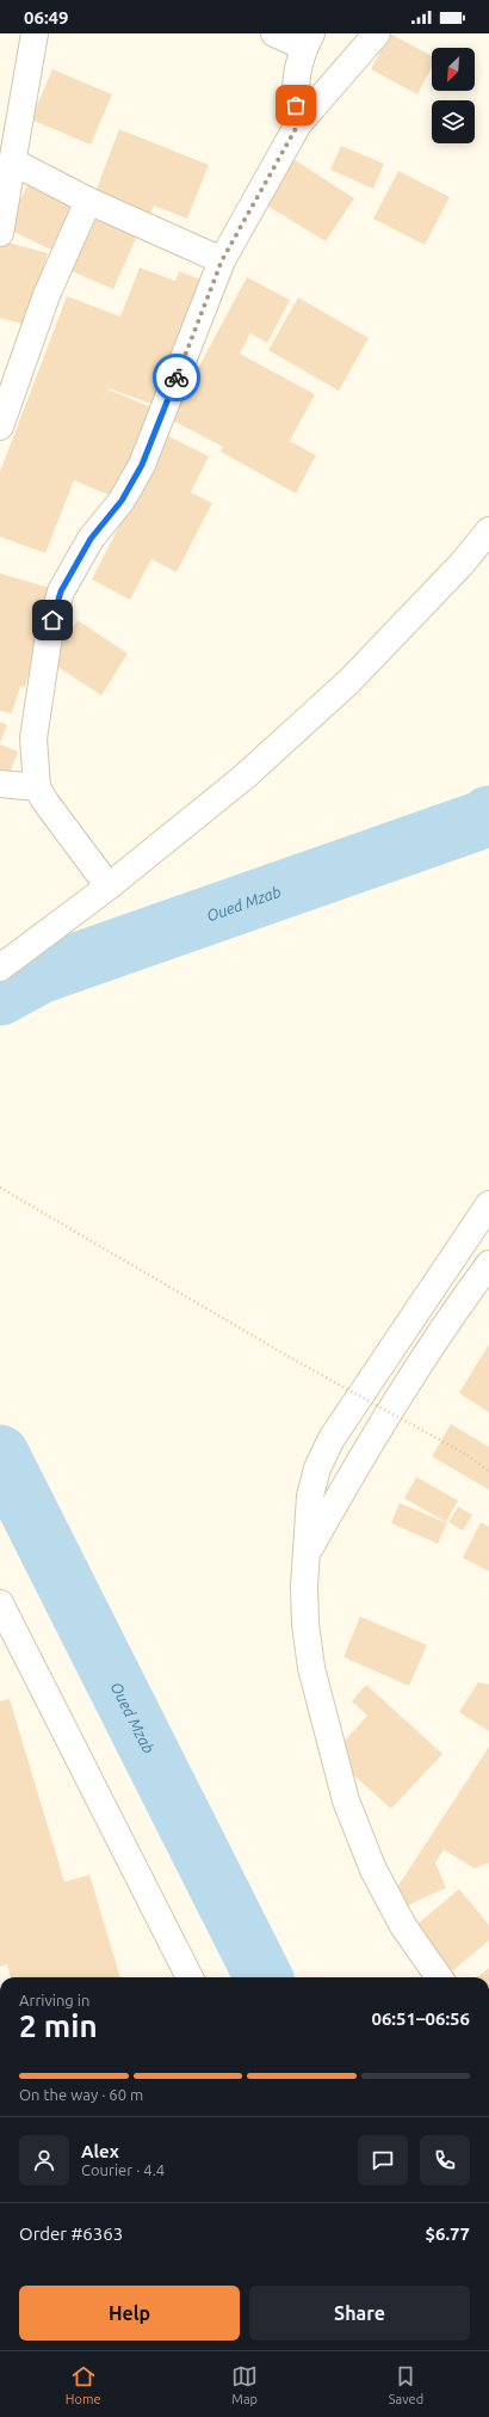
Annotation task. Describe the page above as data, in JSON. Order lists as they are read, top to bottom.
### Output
{
  "water": ["Oued Mzab"],
  "north": "bottom left",
  "page": {
    "status": "06:49",
    "heading": ["2 min", "Arriving in", "06:51–06:56"],
    "panel": [
      "Alex",
      "Courier · 4.4",
      "Order #6363",
      "$6.77"
    ],
    "bar": "On the way · 60 m",
    "buttons": ["Help", "Share"],
    "tabs": ["Home", "Map", "Saved"]
  }
}
